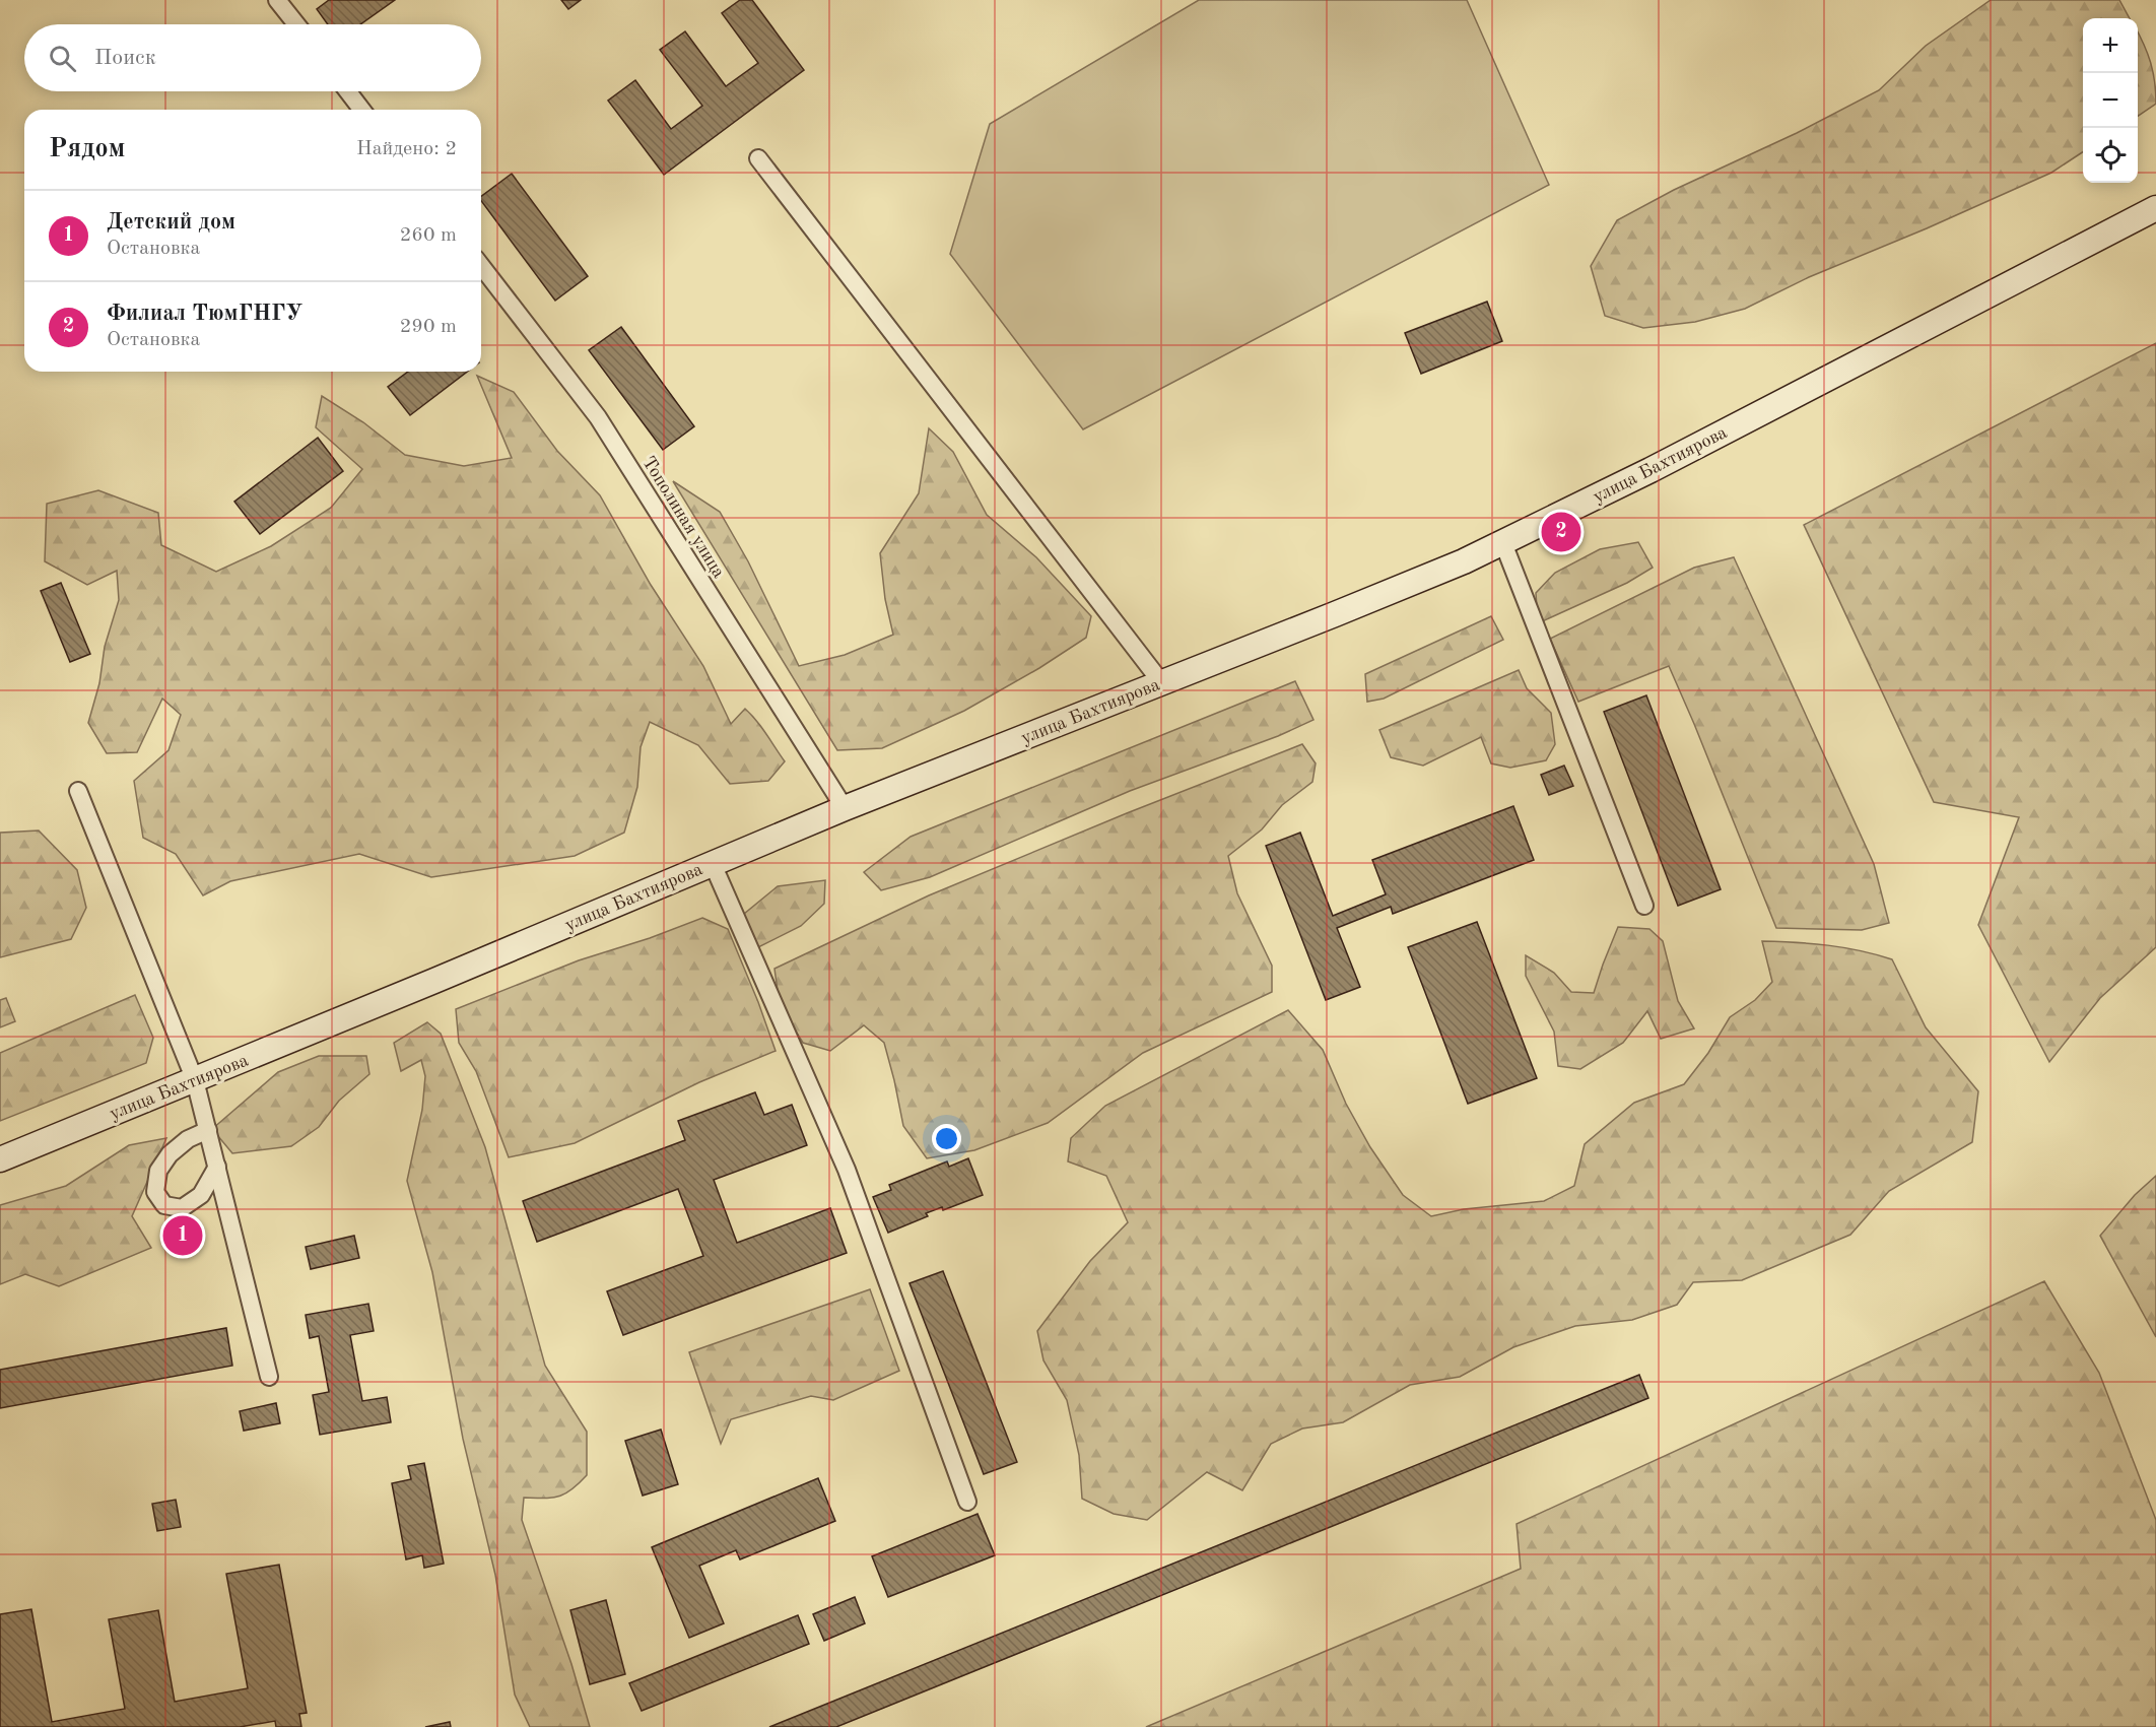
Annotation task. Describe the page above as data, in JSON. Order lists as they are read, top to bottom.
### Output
{
  "streets": {
    "main road": ["улица Бахтиярова"],
    "street": ["Тополиная улица"]
  },
  "crossings": [
    ["улица Бахтиярова", "Тополиная улица"]
  ],
  "page": {
    "map_buttons": ["+", "−"],
    "search": "Поиск",
    "heading": ["Рядом", "Найдено: 2"],
    "list": [
      {
        "mark": "1",
        "name": "Детский дом",
        "note": "Остановка",
        "value": "260 m"
      },
      {
        "mark": "2",
        "name": "Филиал ТюмГНГУ",
        "note": "Остановка",
        "value": "290 m"
      }
    ],
    "pins": ["2", "1"]
  }
}
